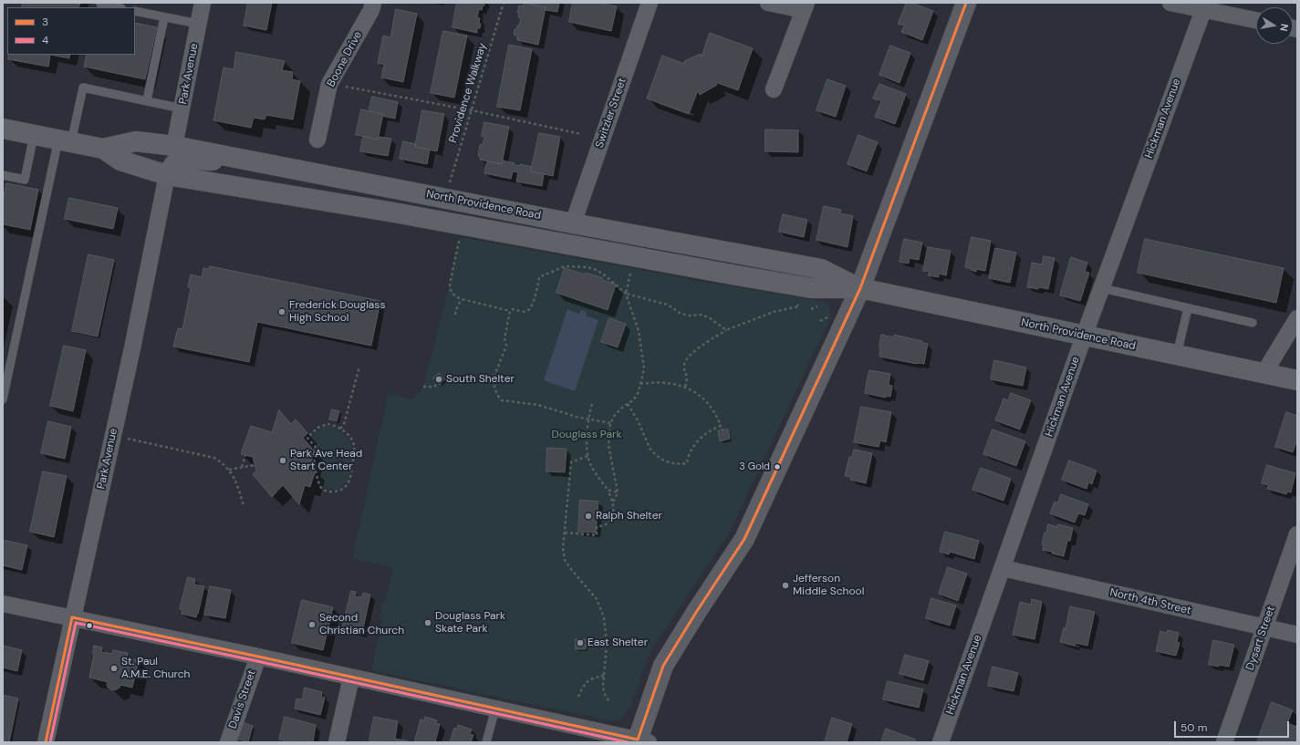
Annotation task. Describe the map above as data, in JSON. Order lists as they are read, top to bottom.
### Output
{
  "streets": {
    "main road": ["North Providence Road"],
    "street": [
      "Boone Drive",
      "Park Avenue",
      "Switzler Street",
      "Hickman Avenue",
      "North 4th Street",
      "Dysart Street",
      "Davis Street"
    ],
    "path": ["Providence Walkway"]
  },
  "crossings": [
    ["Park Avenue", "North Providence Road"],
    ["Switzler Street", "North Providence Road"],
    ["Hickman Avenue", "North Providence Road"],
    ["Hickman Avenue", "North 4th Street"],
    ["North 4th Street", "Dysart Street"]
  ],
  "parks": ["Douglass Park"],
  "places": [
    "Frederick Douglass High School",
    "South Shelter",
    "Park Ave Head Start Center",
    "3 Gold",
    "Ralph Shelter",
    "Jefferson Middle School",
    "Douglass Park Skate Park",
    "Second Christian Church",
    "East Shelter",
    "St. Paul A.M.E. Church"
  ],
  "lines": ["transit line 3", "transit line 4"],
  "legend": ["3", "4"],
  "scale_bar": "50 m",
  "north": "right"
}
